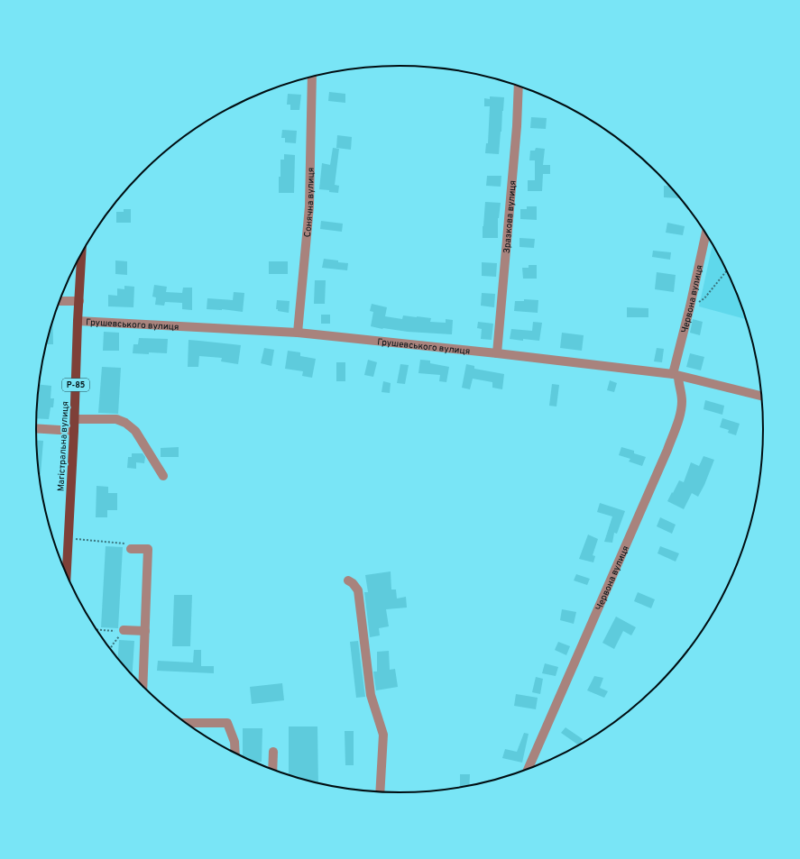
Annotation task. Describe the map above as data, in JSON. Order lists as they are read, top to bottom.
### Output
{
  "streets": {
    "main road": ["Р-85", "Магістральна вулиця"],
    "street": [
      "Сонячна вулиця",
      "Зразкова вулиця",
      "Червона вулиця",
      "Грушевського вулиця"
    ]
  },
  "crossings": [
    ["Сонячна вулиця", "Грушевського вулиця"],
    ["Зразкова вулиця", "Грушевського вулиця"],
    ["Червона вулиця", "Грушевського вулиця"],
    ["Грушевського вулиця", "Магістральна вулиця"]
  ]
}
